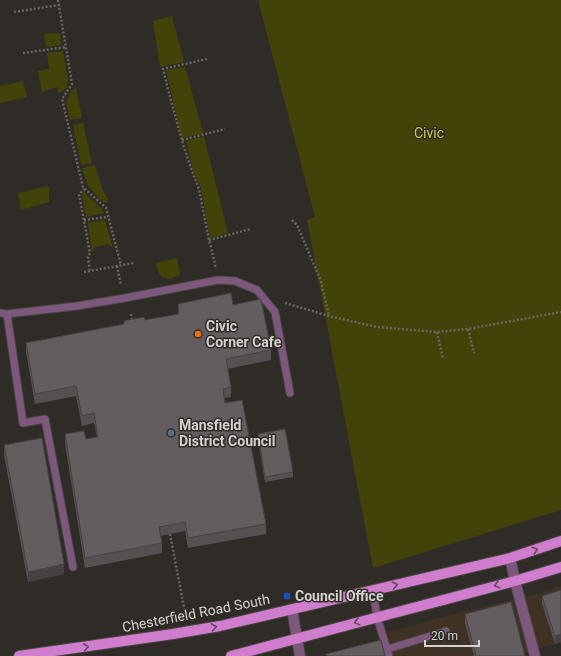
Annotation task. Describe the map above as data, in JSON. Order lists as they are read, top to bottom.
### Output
{
  "streets": {
    "main road": ["Chesterfield Road South"]
  },
  "parks": ["Civic"],
  "places": {
    "other": ["Civic Corner Cafe", "Mansfield District Council"],
    "transit": ["Council Office"]
  },
  "scale_bar": "20 m"
}
